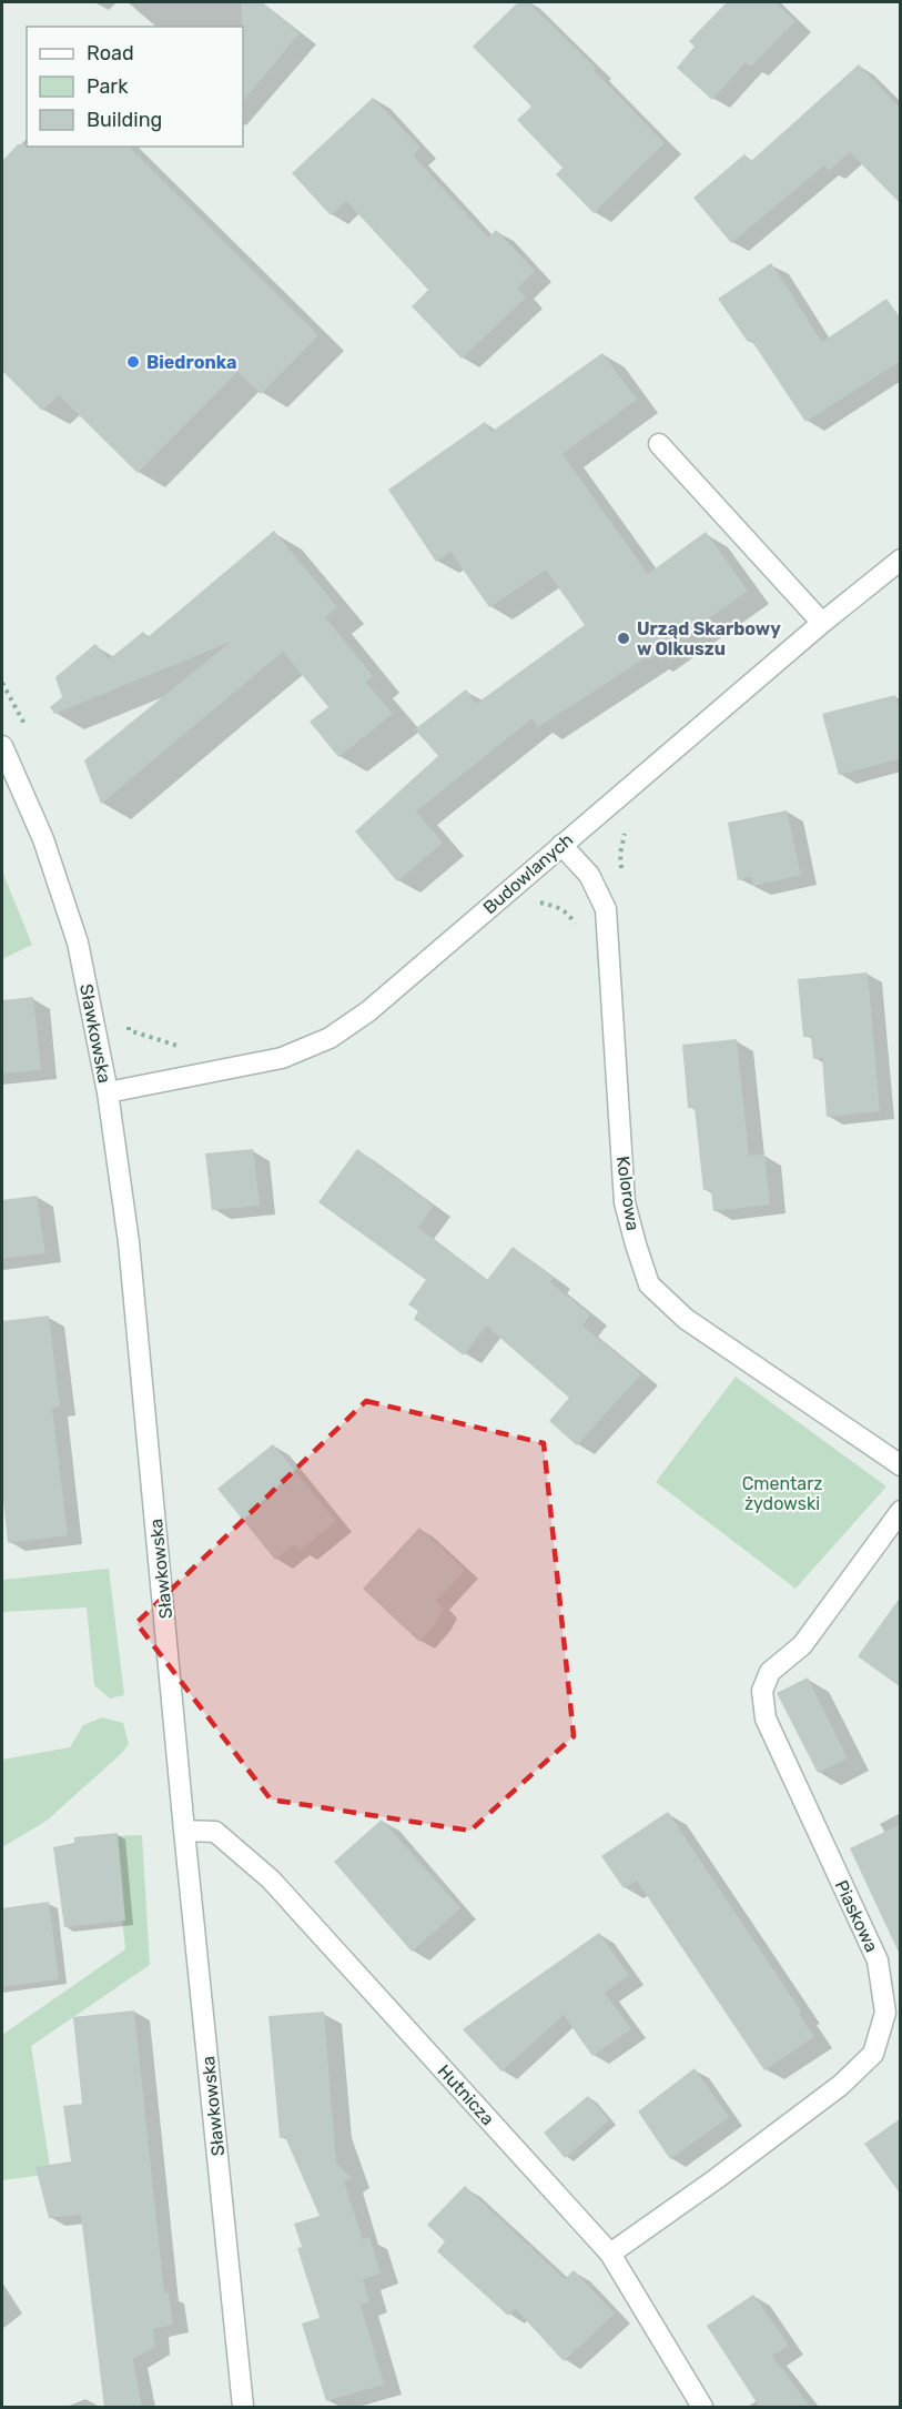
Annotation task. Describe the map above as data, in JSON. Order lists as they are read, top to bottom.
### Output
{
  "streets": {
    "street": [
      "Budowlanych",
      "Sławkowska",
      "Kolorowa",
      "Piaskowa",
      "Hutnicza"
    ]
  },
  "crossings": [
    ["Budowlanych", "Sławkowska"],
    ["Budowlanych", "Kolorowa"],
    ["Sławkowska", "Hutnicza"],
    ["Piaskowa", "Hutnicza"]
  ],
  "parks": ["Cmentarz żydowski"],
  "places": ["Biedronka", "Urząd Skarbowy w Olkuszu"],
  "legend": ["Road", "Park", "Building"]
}
